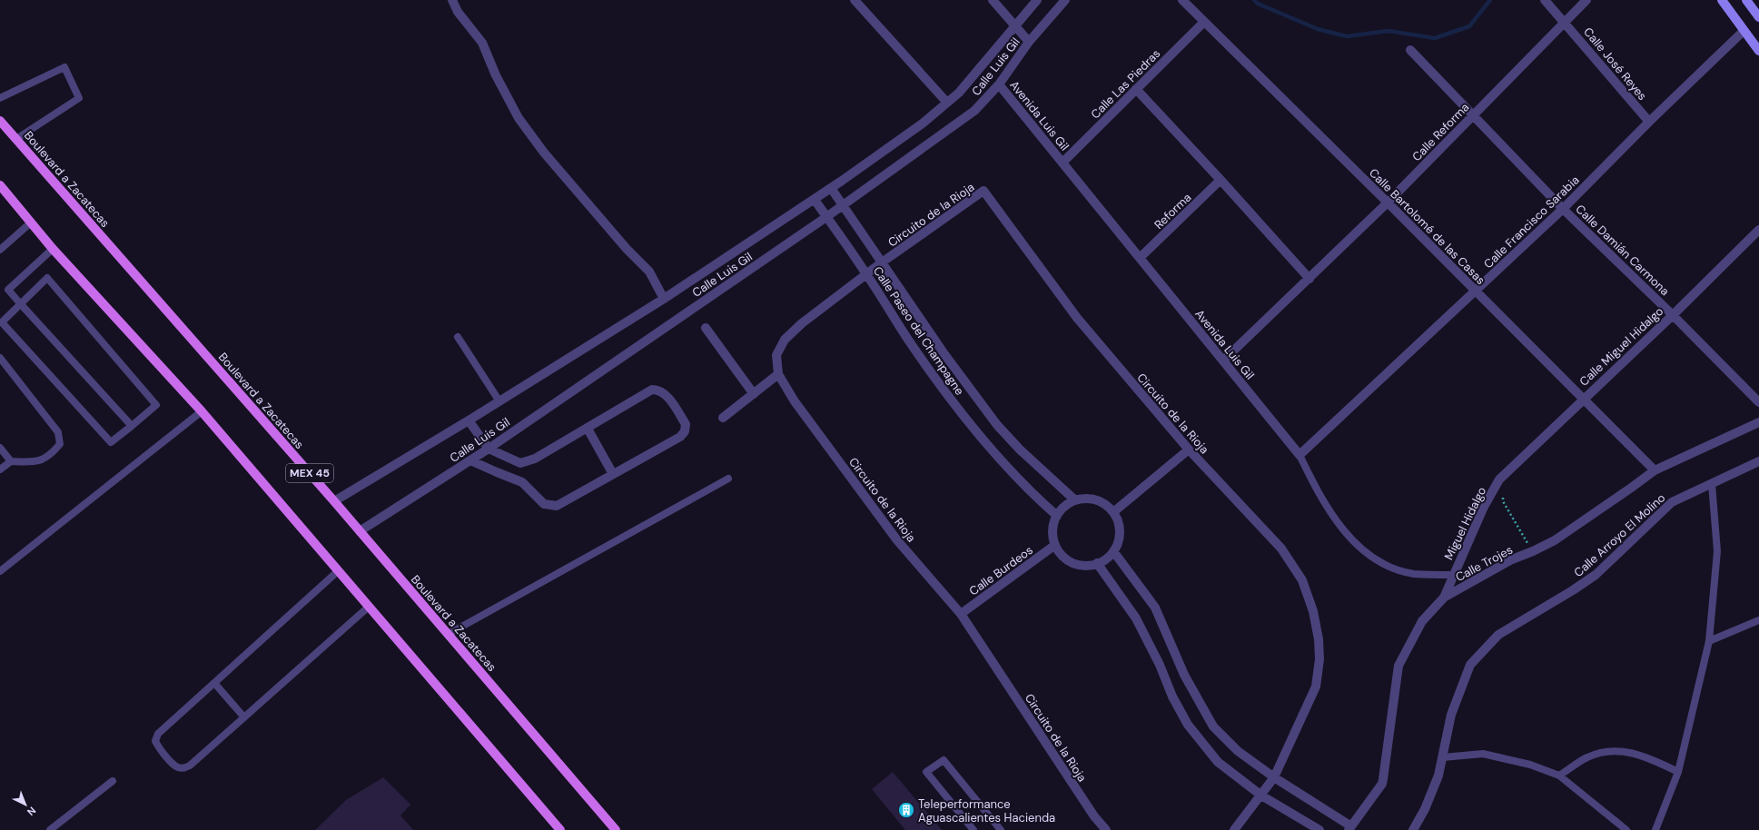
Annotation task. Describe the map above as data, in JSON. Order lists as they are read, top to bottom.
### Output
{
  "streets": {
    "main road": ["Boulevard a Zacatecas", "MEX 45"],
    "street": [
      "Calle José Reyes",
      "Calle Luis Gil",
      "Calle Las Piedras",
      "Avenida Luis Gil",
      "Calle Reforma",
      "Reforma",
      "Circuito de la Rioja",
      "Calle Francisco Sarabia",
      "Calle Bartolomé de las Casas",
      "Calle Damián Carmona",
      "Calle Paseo del Champagne",
      "Calle Miguel Hidalgo",
      "Miguel Hidalgo",
      "Calle Arroyo El Molino",
      "Calle Trojes",
      "Calle Burdeos"
    ]
  },
  "crossings": [
    ["Calle José Reyes", "Calle Reforma"],
    ["Calle José Reyes", "Calle Francisco Sarabia"],
    ["Calle Luis Gil", "Avenida Luis Gil"],
    ["Calle Luis Gil", "Boulevard a Zacatecas"],
    ["Calle Luis Gil", "Calle Paseo del Champagne"],
    ["Calle Las Piedras", "Avenida Luis Gil"],
    ["Calle Las Piedras", "Calle Bartolomé de las Casas"],
    ["Avenida Luis Gil", "Calle Reforma"],
    ["Avenida Luis Gil", "Reforma"],
    ["Avenida Luis Gil", "Calle Francisco Sarabia"],
    ["Avenida Luis Gil", "Miguel Hidalgo"],
    ["Calle Reforma", "Calle Bartolomé de las Casas"],
    ["Calle Reforma", "Calle Damián Carmona"],
    ["Circuito de la Rioja", "Calle Paseo del Champagne"],
    ["Circuito de la Rioja", "Calle Burdeos"],
    ["Calle Francisco Sarabia", "Calle Bartolomé de las Casas"],
    ["Calle Francisco Sarabia", "Calle Damián Carmona"],
    ["Calle Bartolomé de las Casas", "Calle Miguel Hidalgo"],
    ["Calle Bartolomé de las Casas", "Calle Trojes"],
    ["Calle Damián Carmona", "Calle Miguel Hidalgo"],
    ["Calle Paseo del Champagne", "Calle Burdeos"],
    ["Calle Miguel Hidalgo", "Miguel Hidalgo"],
    ["Miguel Hidalgo", "Calle Trojes"]
  ],
  "places": {
    "building": ["Teleperformance Aguascalientes Hacienda"]
  },
  "north": "bottom right"
}
